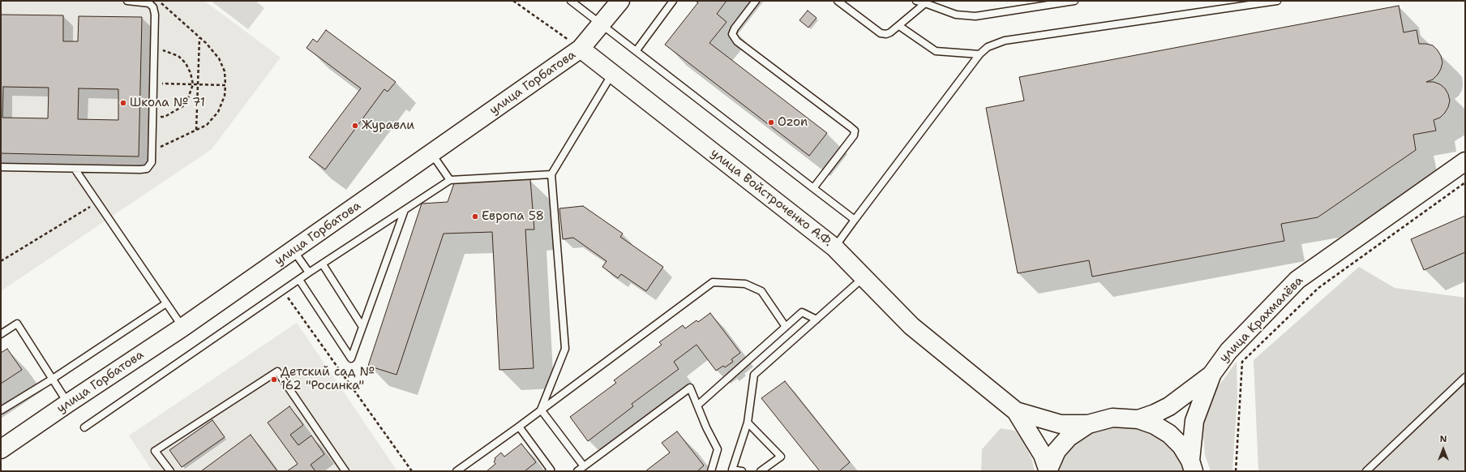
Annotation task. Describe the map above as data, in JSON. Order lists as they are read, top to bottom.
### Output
{
  "streets": {
    "main road": ["улица Горбатова", "улица Войстроченко А.Ф.", "улица Крахмалёва"]
  },
  "crossings": [
    ["улица Горбатова", "улица Войстроченко А.Ф."]
  ],
  "places": [
    "Школа № 71",
    "Ozon",
    "Журавли",
    "Европа 58",
    "Детский сад № 162 \"Росинка\""
  ],
  "north": "top"
}
